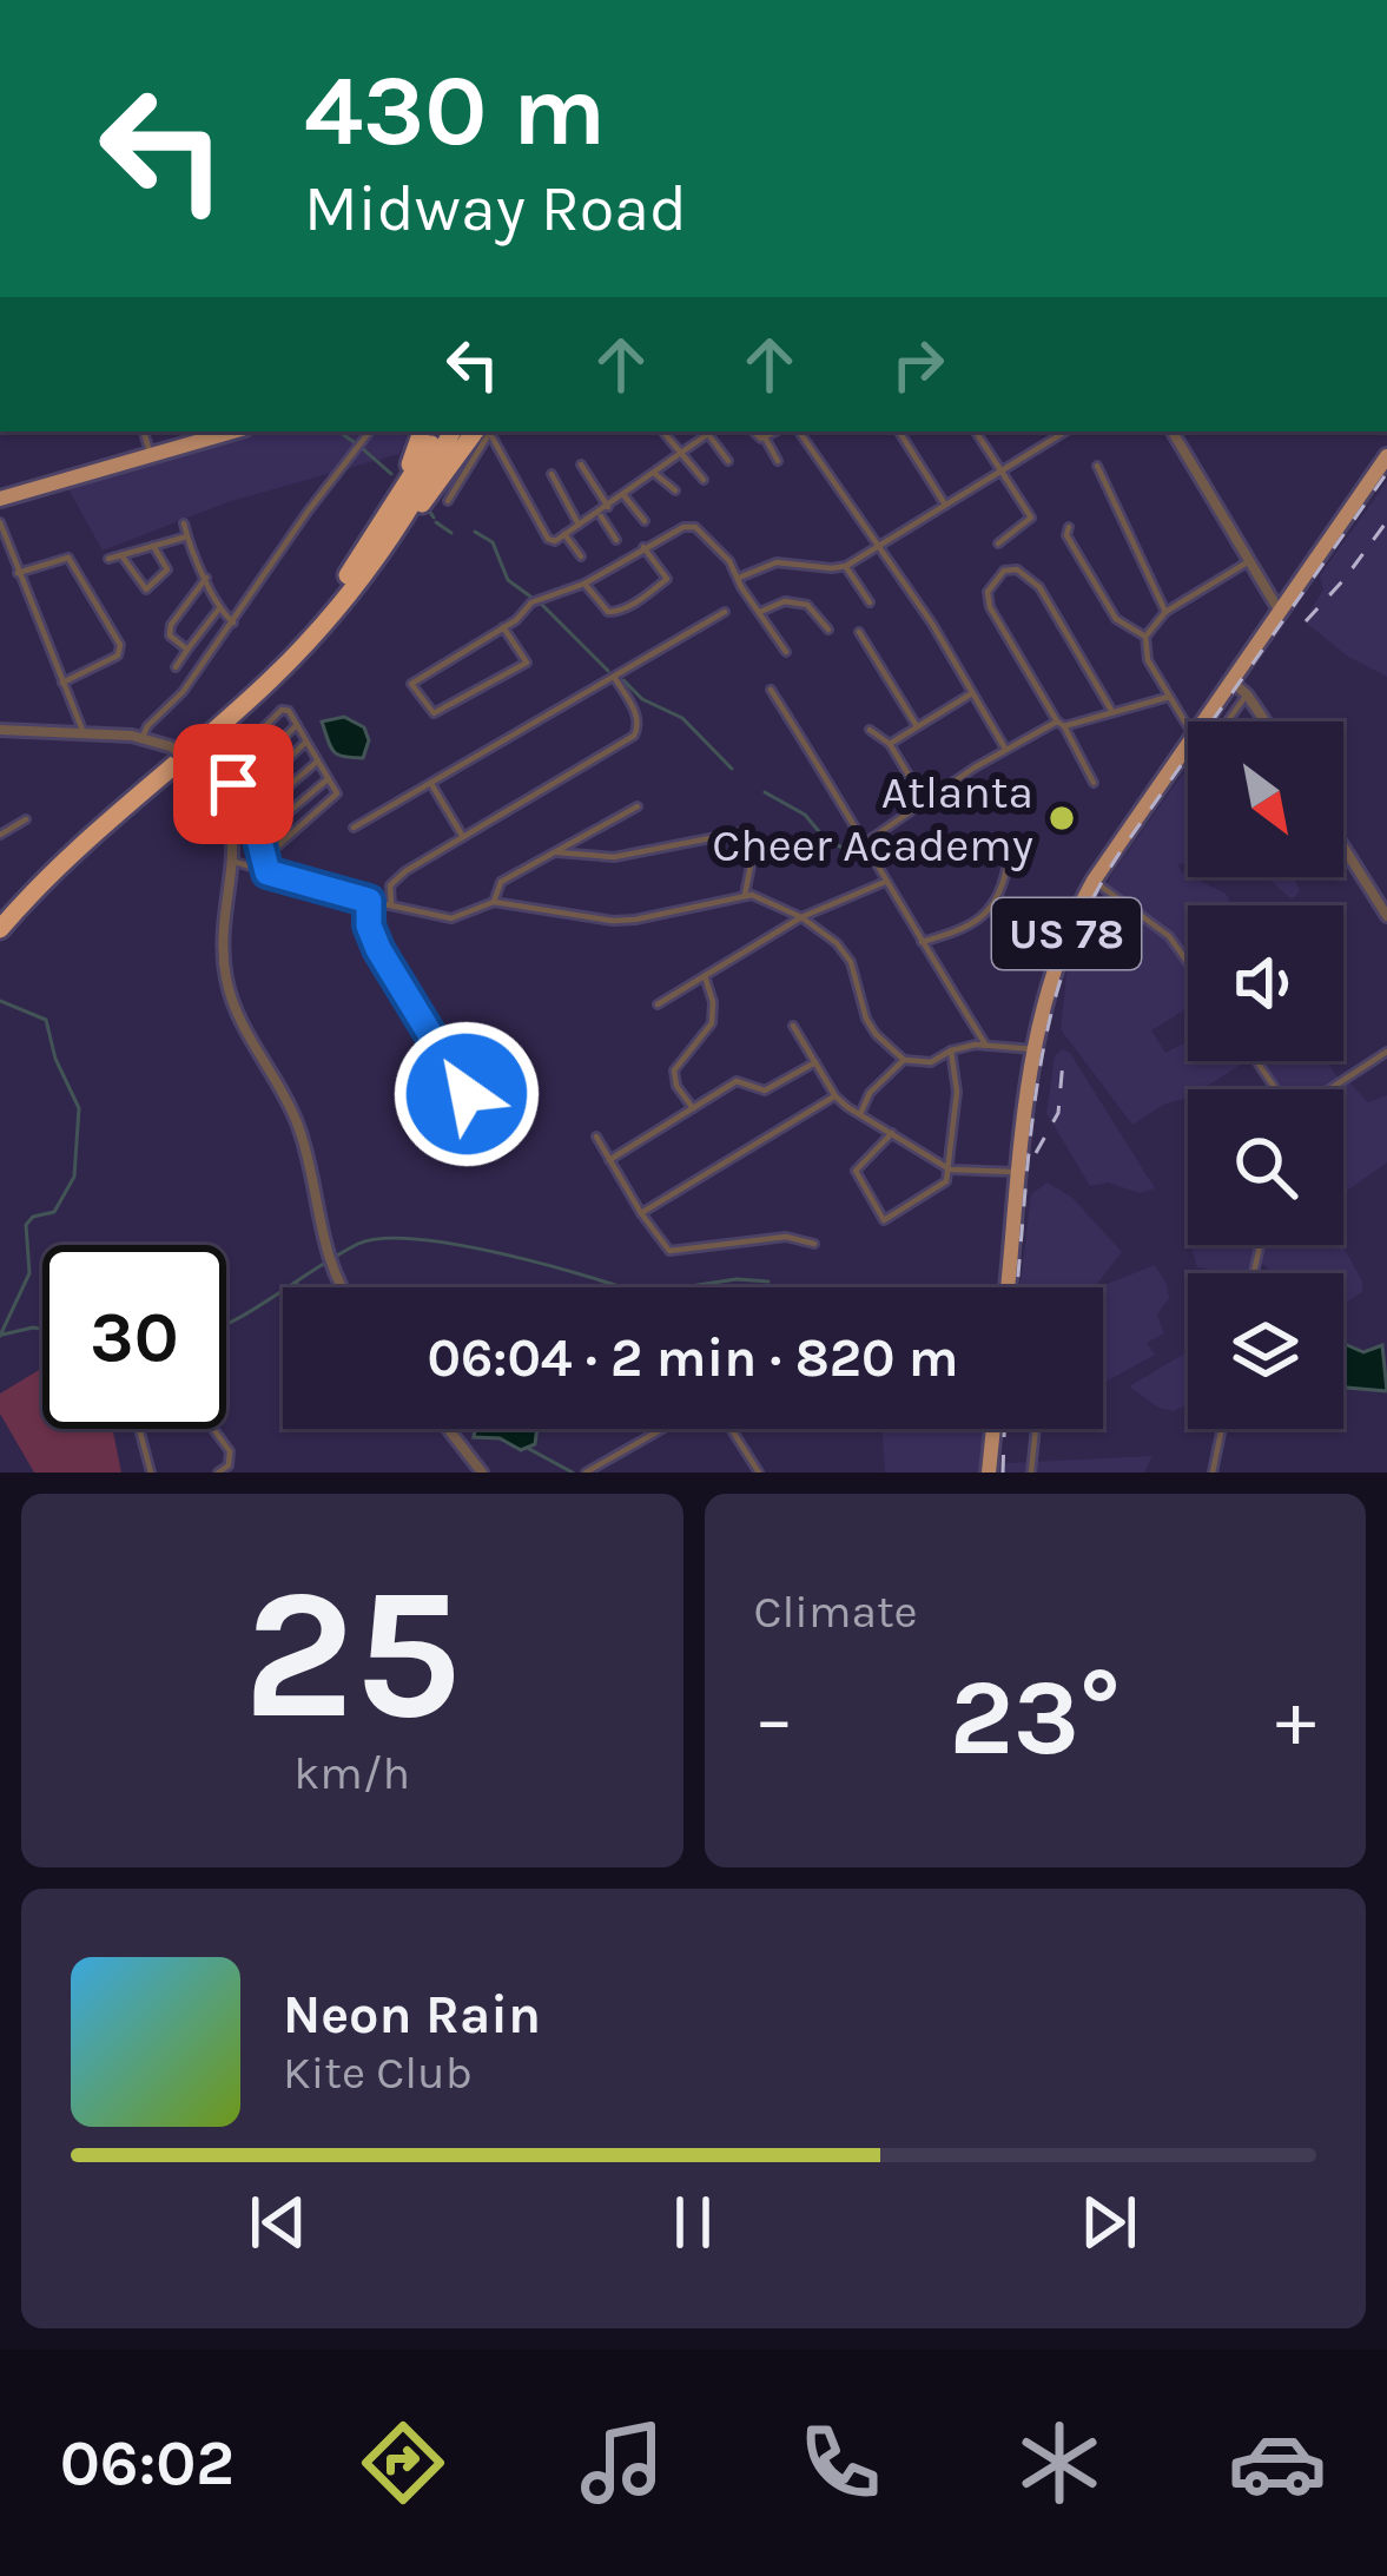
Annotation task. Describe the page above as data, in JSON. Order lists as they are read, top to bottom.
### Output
{
  "streets": {
    "main road": ["US 78"]
  },
  "places": ["Atlanta Cheer Academy"],
  "north": "bottom right",
  "page": {
    "turn": ["430 m", "Midway Road"],
    "limit": "30",
    "trip": "06:04 · 2 min · 820 m",
    "tile": [
      ["25", "km/h"],
      "Climate"
    ],
    "heat": ["−", "23°", "+"],
    "song": ["Neon Rain", "Kite Club"],
    "tabs": "06:02"
  }
}
